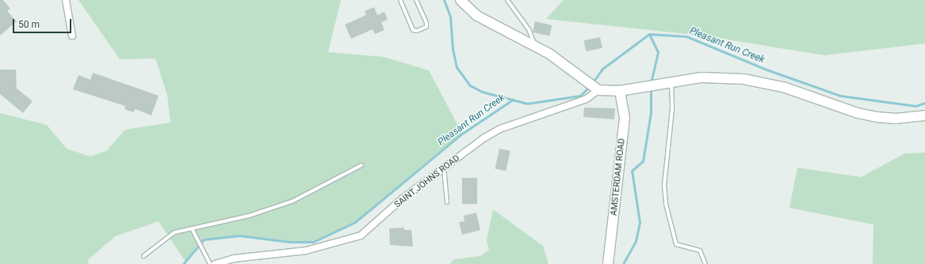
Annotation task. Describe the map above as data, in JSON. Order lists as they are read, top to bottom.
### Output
{
  "streets": {
    "street": ["AMSTERDAM ROAD", "SAINT JOHNS ROAD"]
  },
  "water": ["Pleasant Run Creek"],
  "scale_bar": "50 m"
}
